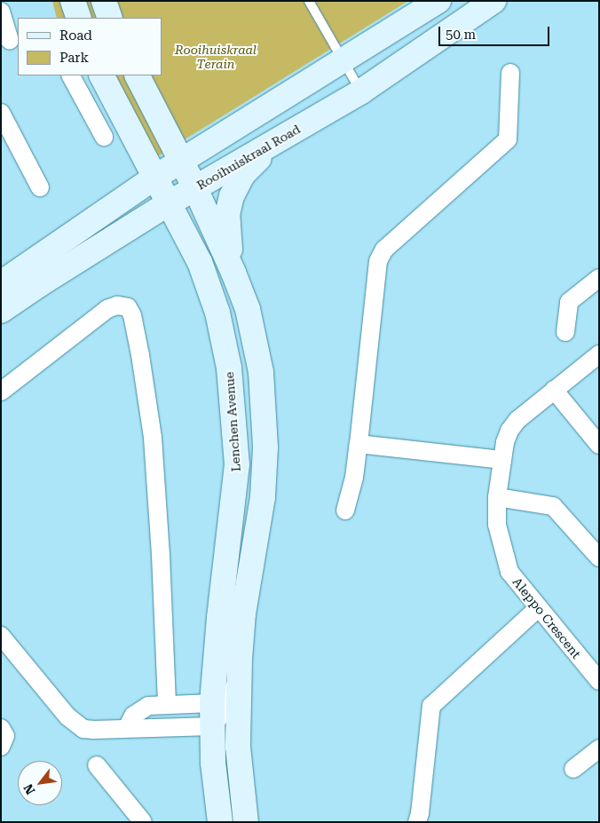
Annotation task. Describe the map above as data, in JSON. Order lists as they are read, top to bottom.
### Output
{
  "streets": {
    "main road": ["Rooihuiskraal Road", "Lenchen Avenue"],
    "street": ["Aleppo Crescent"]
  },
  "crossings": [
    ["Rooihuiskraal Road", "Lenchen Avenue"]
  ],
  "parks": ["Rooihuiskraal Terain"],
  "legend": ["Road", "Park"],
  "scale_bar": "50 m",
  "north": "bottom left"
}
